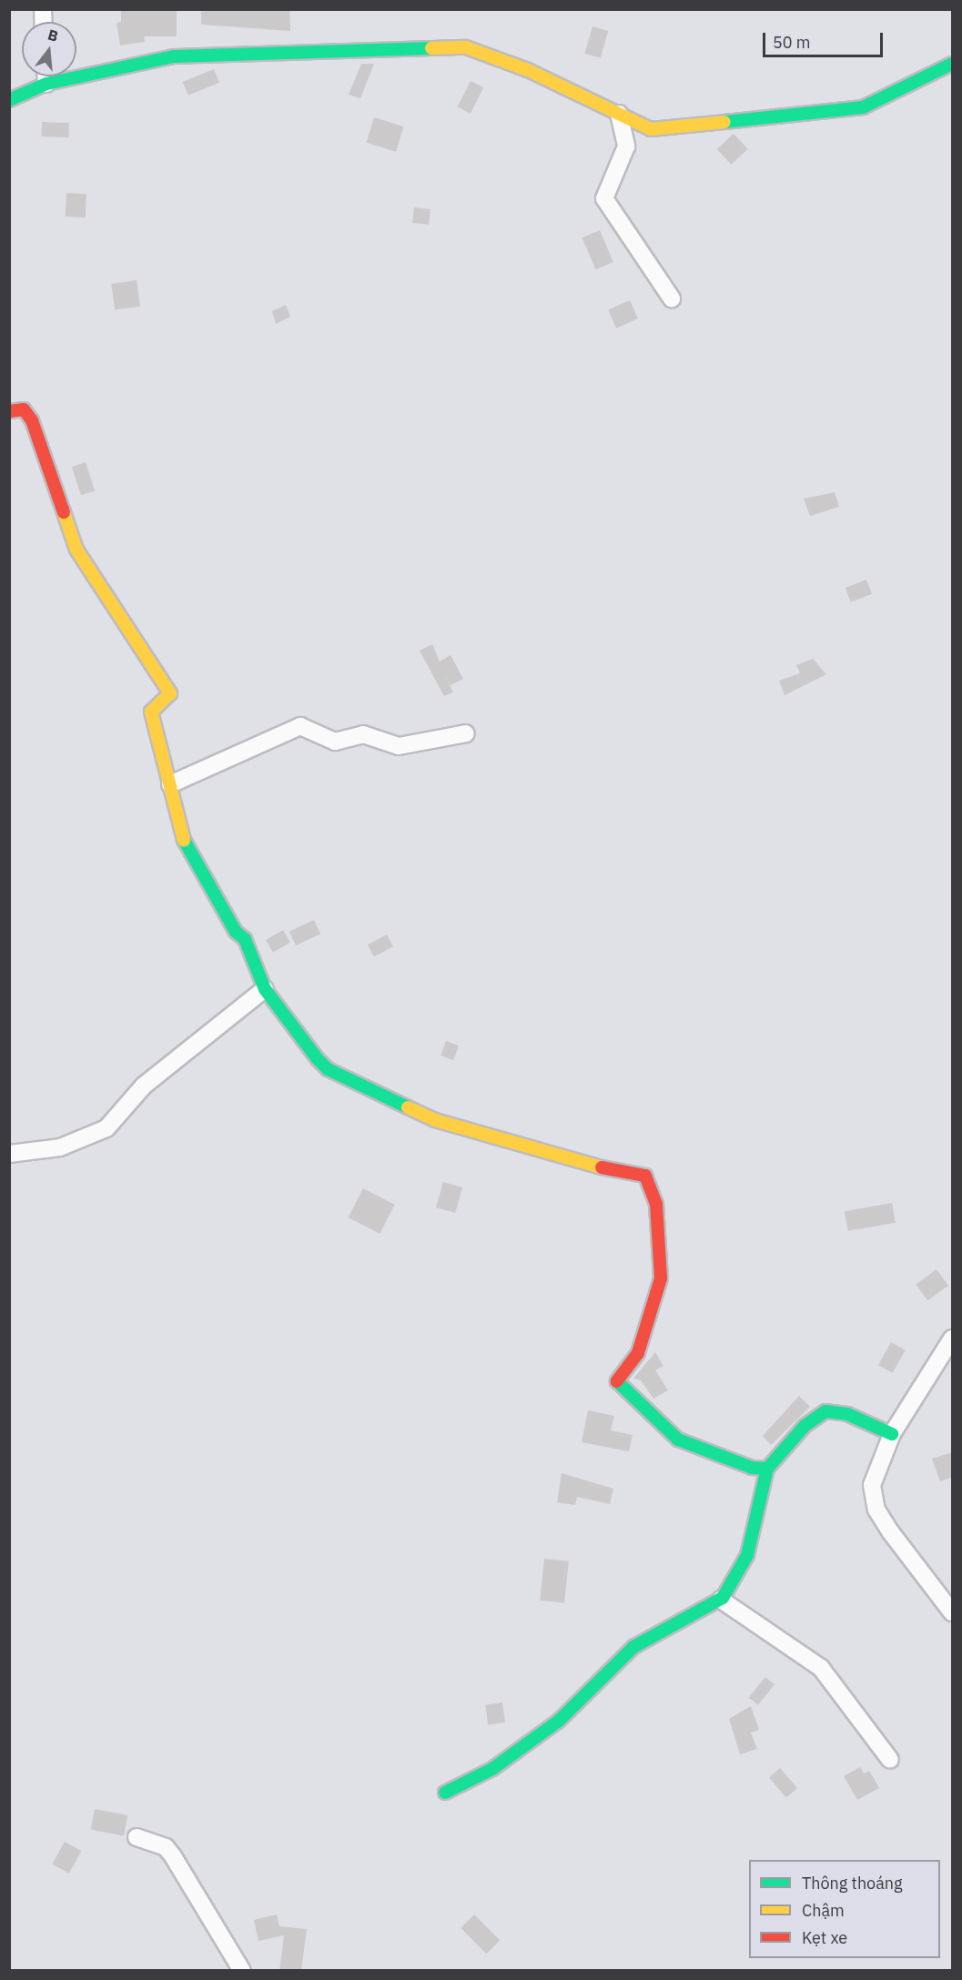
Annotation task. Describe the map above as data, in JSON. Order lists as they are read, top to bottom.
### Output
{
  "legend": ["Thông thoáng", "Chậm", "Kẹt xe"],
  "scale_bar": "50 m",
  "north": "top"
}
